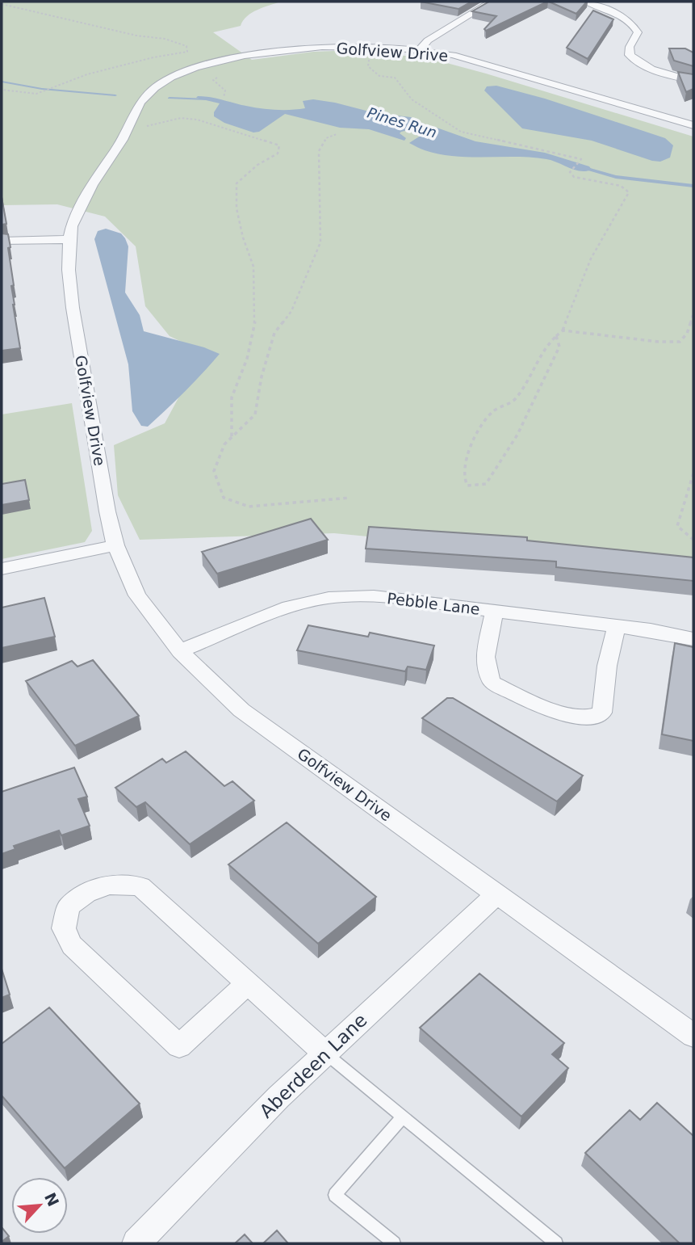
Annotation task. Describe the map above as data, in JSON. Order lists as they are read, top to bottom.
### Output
{
  "streets": {
    "street": ["Golfview Drive", "Pebble Lane", "Aberdeen Lane"]
  },
  "crossings": [
    ["Golfview Drive", "Pebble Lane"],
    ["Golfview Drive", "Aberdeen Lane"]
  ],
  "water": ["Pines Run"],
  "north": "top right"
}
